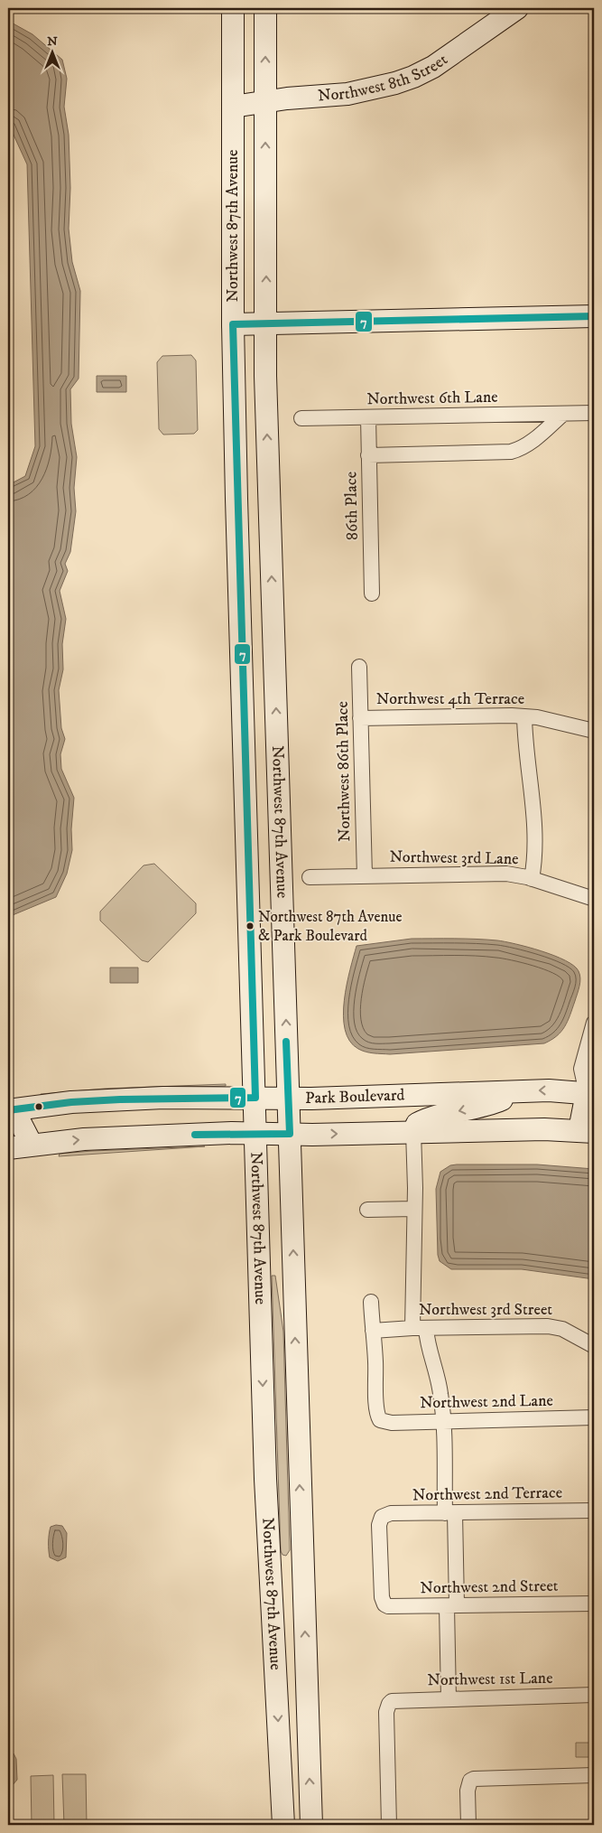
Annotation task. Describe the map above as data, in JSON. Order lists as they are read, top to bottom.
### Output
{
  "streets": {
    "main road": ["Northwest 8th Street", "Northwest 87th Avenue", "Park Boulevard"],
    "street": [
      "Northwest 6th Lane",
      "86th Place",
      "Northwest 4th Terrace",
      "Northwest 86th Place",
      "Northwest 3rd Lane",
      "Northwest 3rd Street",
      "Northwest 2nd Lane",
      "Northwest 2nd Terrace",
      "Northwest 2nd Street",
      "Northwest 1st Lane"
    ]
  },
  "crossings": [
    ["Northwest 8th Street", "Northwest 87th Avenue"],
    ["Northwest 87th Avenue", "Park Boulevard"],
    ["Northwest 6th Lane", "86th Place"],
    ["Northwest 4th Terrace", "Northwest 86th Place"],
    ["Northwest 86th Place", "Northwest 3rd Lane"],
    ["Northwest 3rd Street", "Northwest 2nd Lane"],
    ["Northwest 2nd Terrace", "Northwest 2nd Street"]
  ],
  "places": ["Northwest 87th Avenue & Park Boulevard"],
  "lines": ["transit line 7"],
  "north": "top"
}
